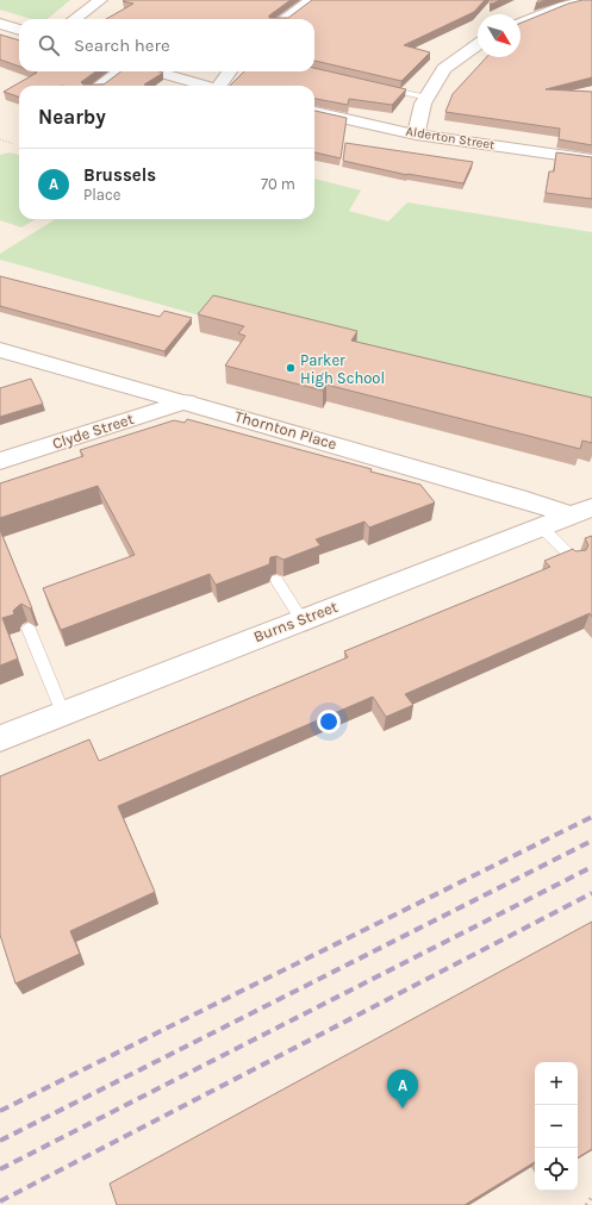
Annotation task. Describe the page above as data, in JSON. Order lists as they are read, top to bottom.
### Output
{
  "streets": {
    "street": [
      "Alderton Street",
      "Thornton Place",
      "Clyde Street",
      "Burns Street"
    ]
  },
  "crossings": [
    ["Thornton Place", "Clyde Street"],
    ["Thornton Place", "Burns Street"]
  ],
  "places": ["Parker High School"],
  "north": "bottom right",
  "page": {
    "search": "Search here",
    "heading": "Nearby",
    "list": [
      {
        "mark": "A",
        "name": "Brussels",
        "note": "Place",
        "value": "70 m"
      }
    ],
    "map_buttons": ["+", "−"],
    "pins": "A"
  }
}
